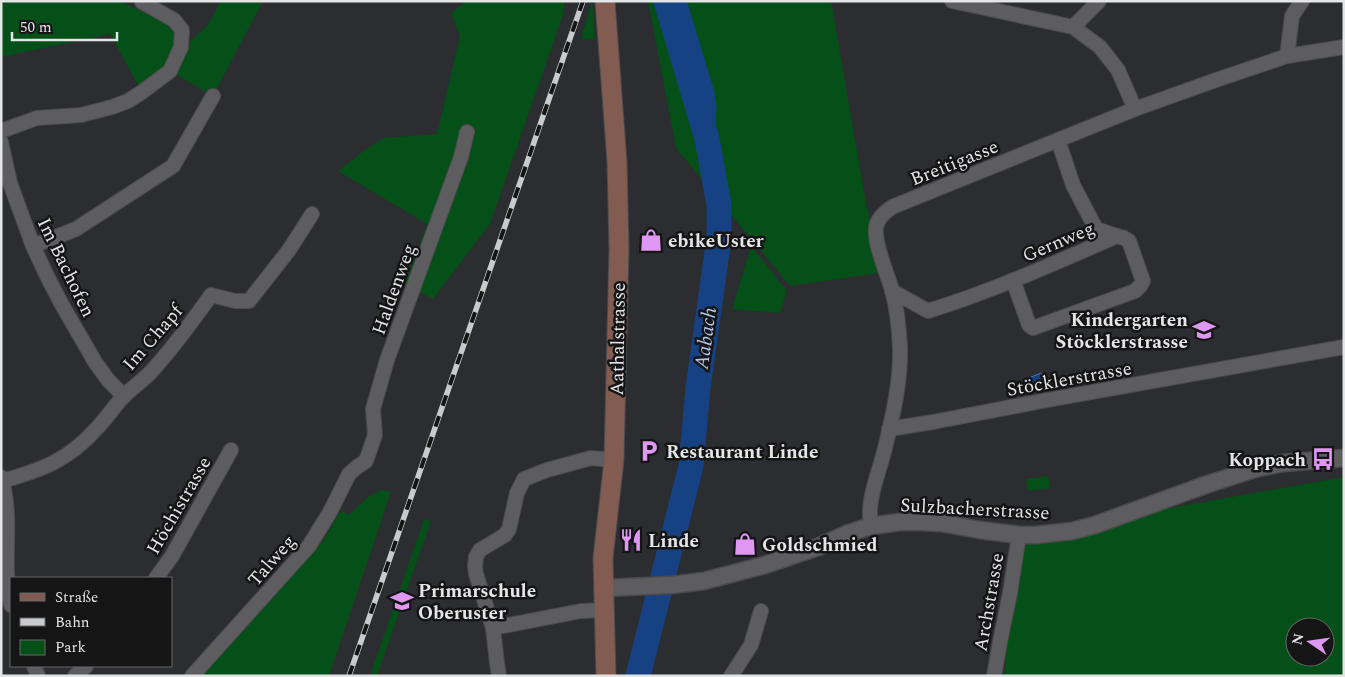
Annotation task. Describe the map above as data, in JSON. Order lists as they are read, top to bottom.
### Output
{
  "streets": {
    "main road": ["Aathalstrasse"],
    "street": [
      "Breitigasse",
      "Gernweg",
      "Im Bachofen",
      "Haldenweg",
      "Im Chapf",
      "Stöcklerstrasse",
      "Höchistrasse",
      "Sulzbacherstrasse",
      "Talweg",
      "Archstrasse"
    ]
  },
  "crossings": [
    ["Breitigasse", "Gernweg"],
    ["Breitigasse", "Stöcklerstrasse"],
    ["Breitigasse", "Sulzbacherstrasse"],
    ["Im Bachofen", "Im Chapf"],
    ["Haldenweg", "Talweg"],
    ["Aathalstrasse", "Sulzbacherstrasse"],
    ["Sulzbacherstrasse", "Archstrasse"]
  ],
  "water": ["Aabach"],
  "places": {
    "shop": ["ebikeUster", "Goldschmied"],
    "school or university": ["Kindergarten Stöcklerstrasse", "Primarschule Oberuster"],
    "parking": ["Restaurant Linde"],
    "bus stop": ["Koppach"],
    "restaurant": ["Linde"]
  },
  "legend": ["Straße", "Bahn", "Park"],
  "scale_bar": "50 m",
  "north": "left"
}
